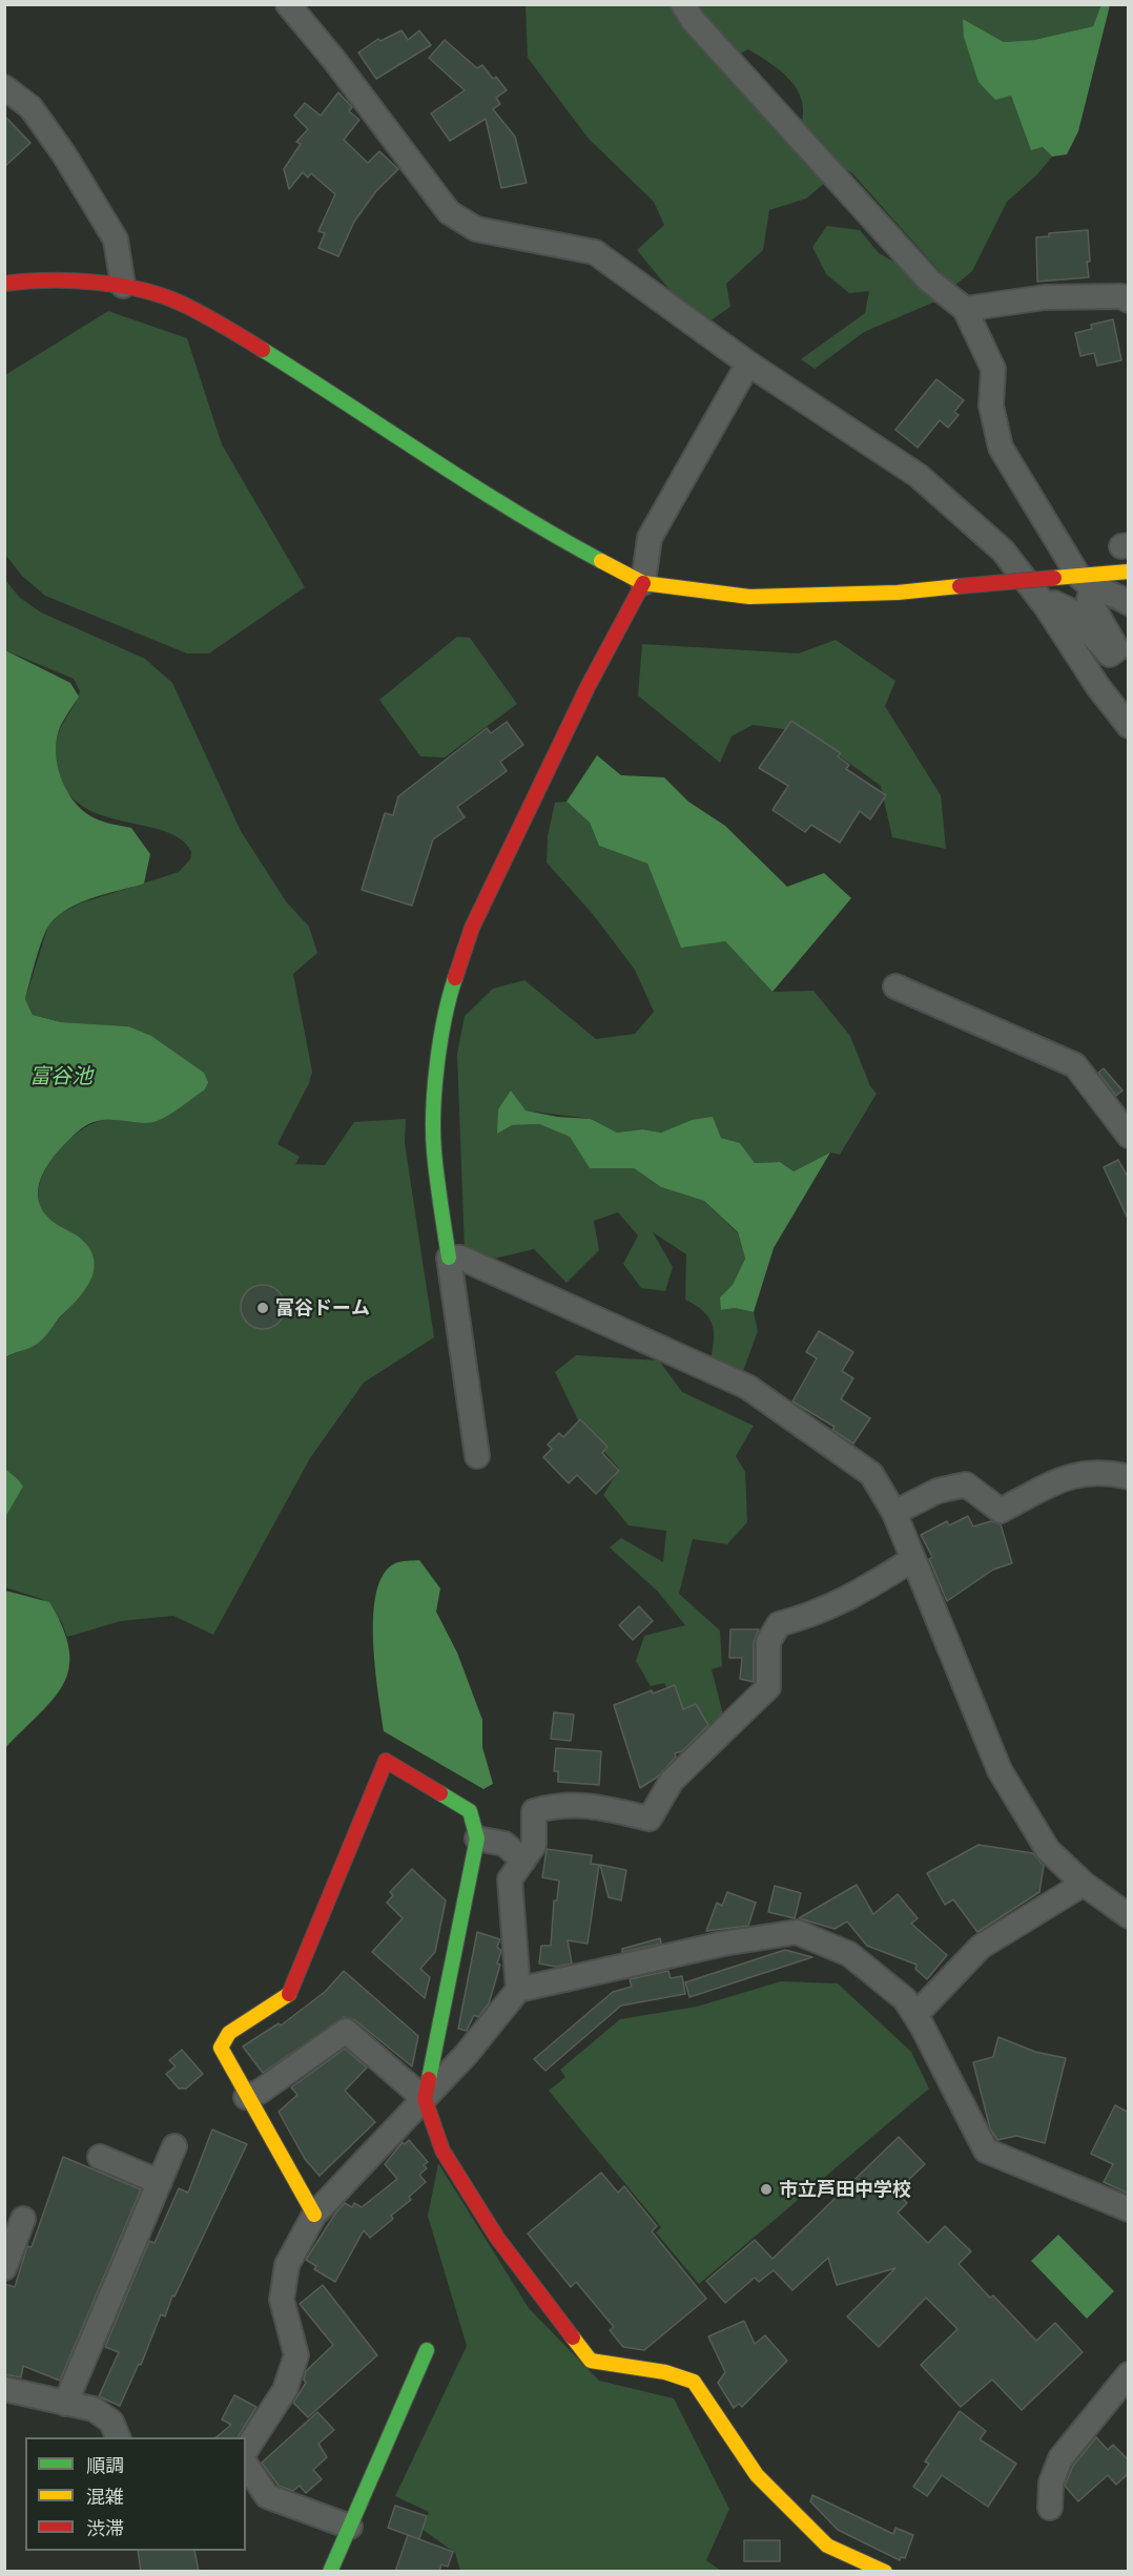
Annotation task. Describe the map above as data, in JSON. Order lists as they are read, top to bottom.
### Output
{
  "water": ["富谷池"],
  "places": ["富谷ドーム", "市立芦田中学校"],
  "legend": ["順調", "混雑", "渋滞"]
}
